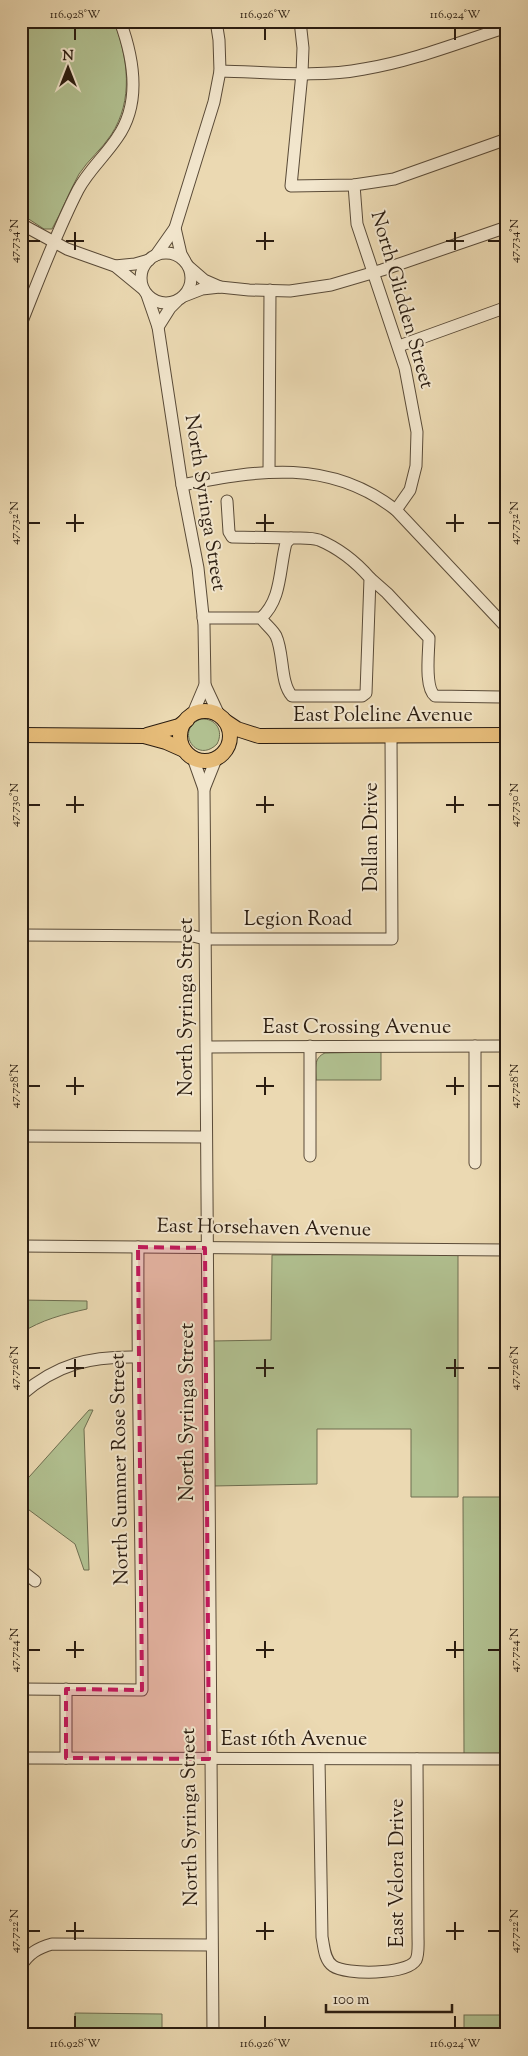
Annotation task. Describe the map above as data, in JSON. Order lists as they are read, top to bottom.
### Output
{
  "streets": {
    "main road": ["East Poleline Avenue"],
    "street": [
      "North Glidden Street",
      "North Syringa Street",
      "Dallan Drive",
      "Legion Road",
      "East Crossing Avenue",
      "East Horsehaven Avenue",
      "North Summer Rose Street",
      "East 16th Avenue",
      "East Velora Drive"
    ]
  },
  "crossings": [
    ["North Syringa Street", "East Poleline Avenue"],
    ["North Syringa Street", "Legion Road"],
    ["North Syringa Street", "East Crossing Avenue"],
    ["North Syringa Street", "East Horsehaven Avenue"],
    ["North Syringa Street", "East 16th Avenue"],
    ["East Poleline Avenue", "Dallan Drive"],
    ["Dallan Drive", "Legion Road"],
    ["East Horsehaven Avenue", "North Summer Rose Street"],
    ["East 16th Avenue", "East Velora Drive"]
  ],
  "scale_bar": "100 m",
  "north": "top",
  "coordinates": [
    "116.928°W",
    "116.926°W",
    "116.924°W",
    "47.734°N",
    "47.732°N",
    "47.730°N",
    "47.728°N",
    "47.726°N",
    "47.724°N",
    "47.722°N"
  ]
}
